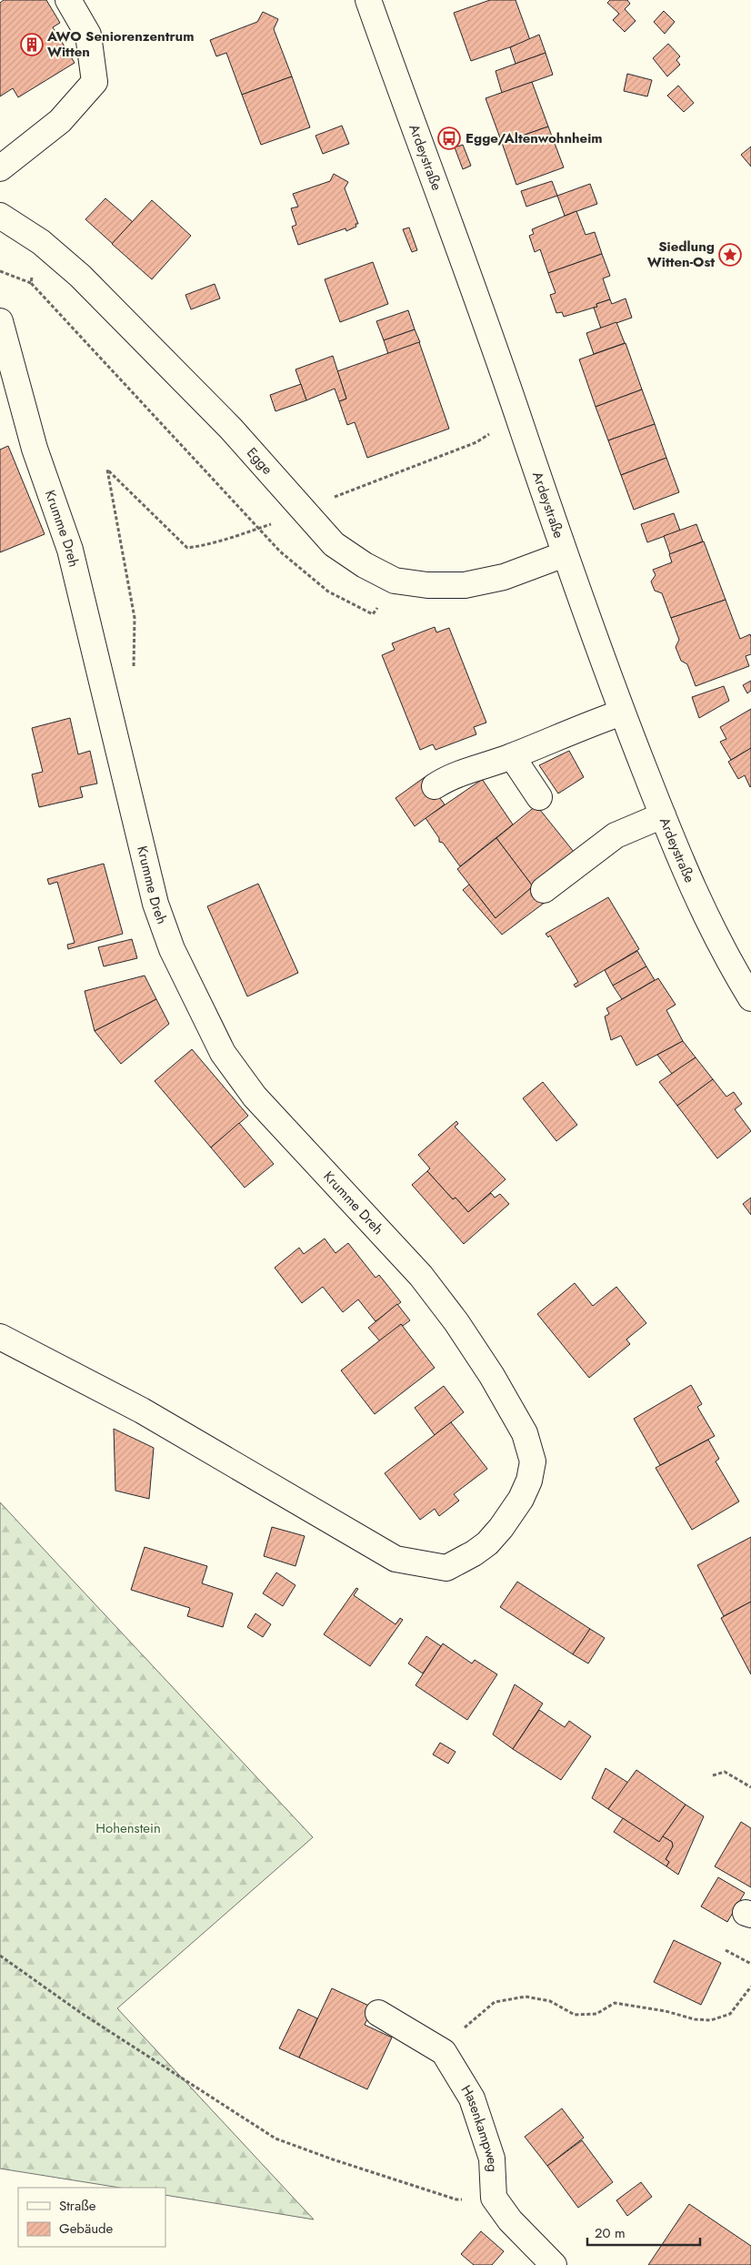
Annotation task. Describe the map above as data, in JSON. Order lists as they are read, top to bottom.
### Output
{
  "streets": {
    "street": [
      "Ardeystraße",
      "Egge",
      "Krumme Dreh",
      "Hasenkampweg"
    ]
  },
  "crossings": [
    ["Ardeystraße", "Egge"]
  ],
  "parks": ["Hohenstein"],
  "places": {
    "building": ["AWO Seniorenzentrum Witten"],
    "bus stop": ["Egge/Altenwohnheim"],
    "place": ["Siedlung Witten-Ost"]
  },
  "legend": ["Straße", "Gebäude"],
  "scale_bar": "20 m"
}
